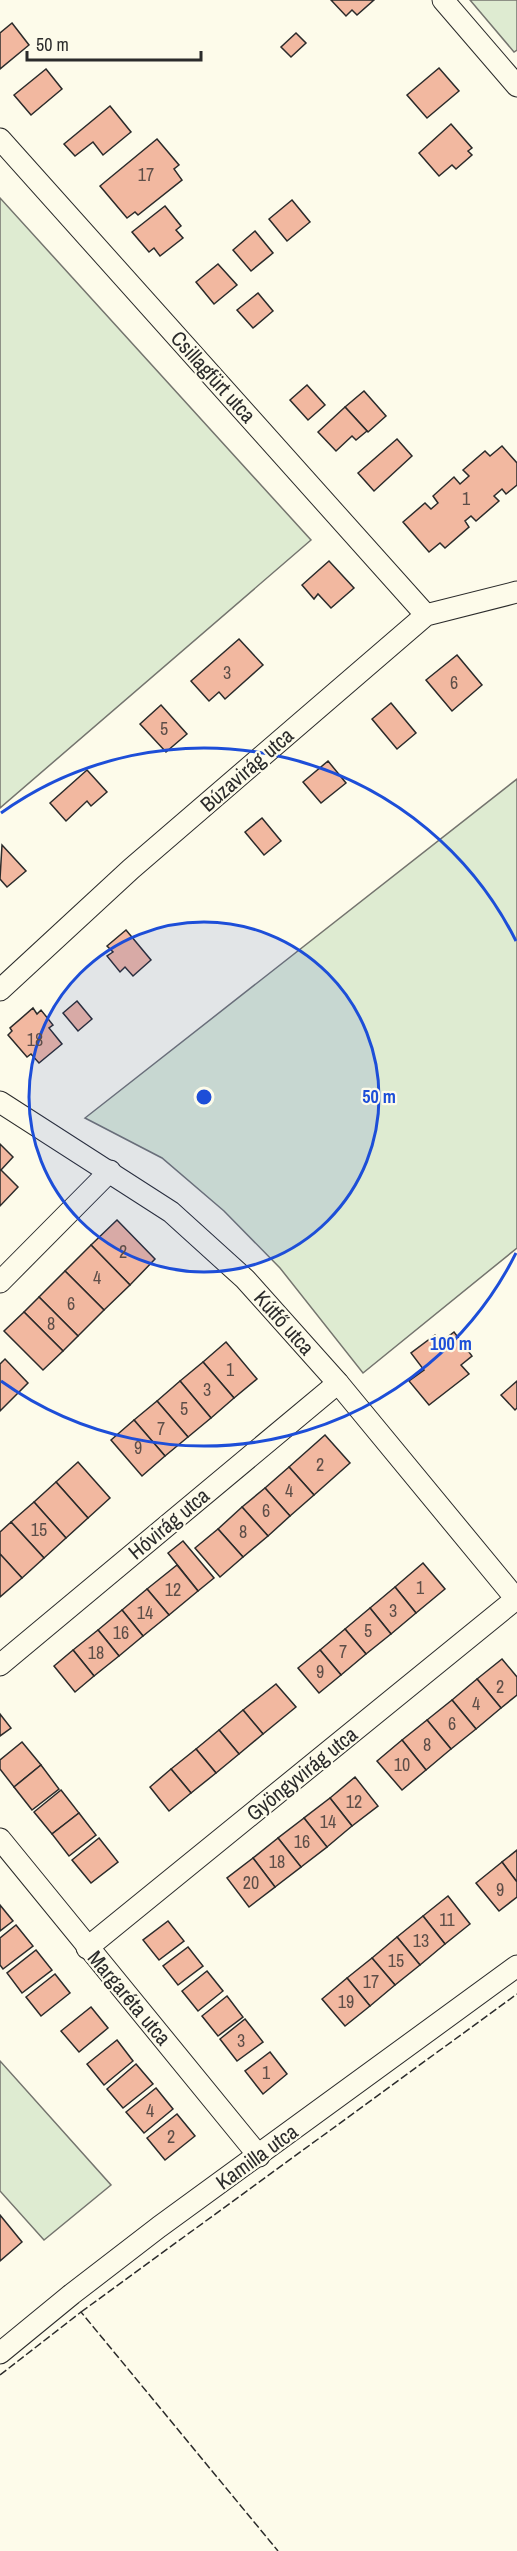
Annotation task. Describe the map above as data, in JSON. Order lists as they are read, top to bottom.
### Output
{
  "streets": {
    "street": [
      "Csillagfürt utca",
      "Búzavirág utca",
      "Kútfő utca",
      "Hóvirág utca",
      "Gyöngyvirág utca",
      "Margaréta utca",
      "Kamilla utca"
    ]
  },
  "crossings": [
    ["Csillagfürt utca", "Búzavirág utca"],
    ["Kútfő utca", "Hóvirág utca"],
    ["Kútfő utca", "Gyöngyvirág utca"],
    ["Gyöngyvirág utca", "Margaréta utca"],
    ["Margaréta utca", "Kamilla utca"]
  ],
  "house_numbers": [
    "17",
    "1",
    "3",
    "6",
    "5",
    "18",
    "2",
    "4",
    "6",
    "8",
    "1",
    "3",
    "5",
    "7",
    "9",
    "2",
    "4",
    "6",
    "15",
    "8",
    "1",
    "12",
    "3",
    "14",
    "5",
    "16",
    "7",
    "18",
    "9",
    "2",
    "4",
    "6",
    "8",
    "10",
    "12",
    "14",
    "16",
    "18",
    "20",
    "9",
    "11",
    "13",
    "15",
    "17",
    "19",
    "3",
    "1",
    "4",
    "2"
  ],
  "scale_bar": "50 m",
  "rings": ["50 m", "100 m"]
}
